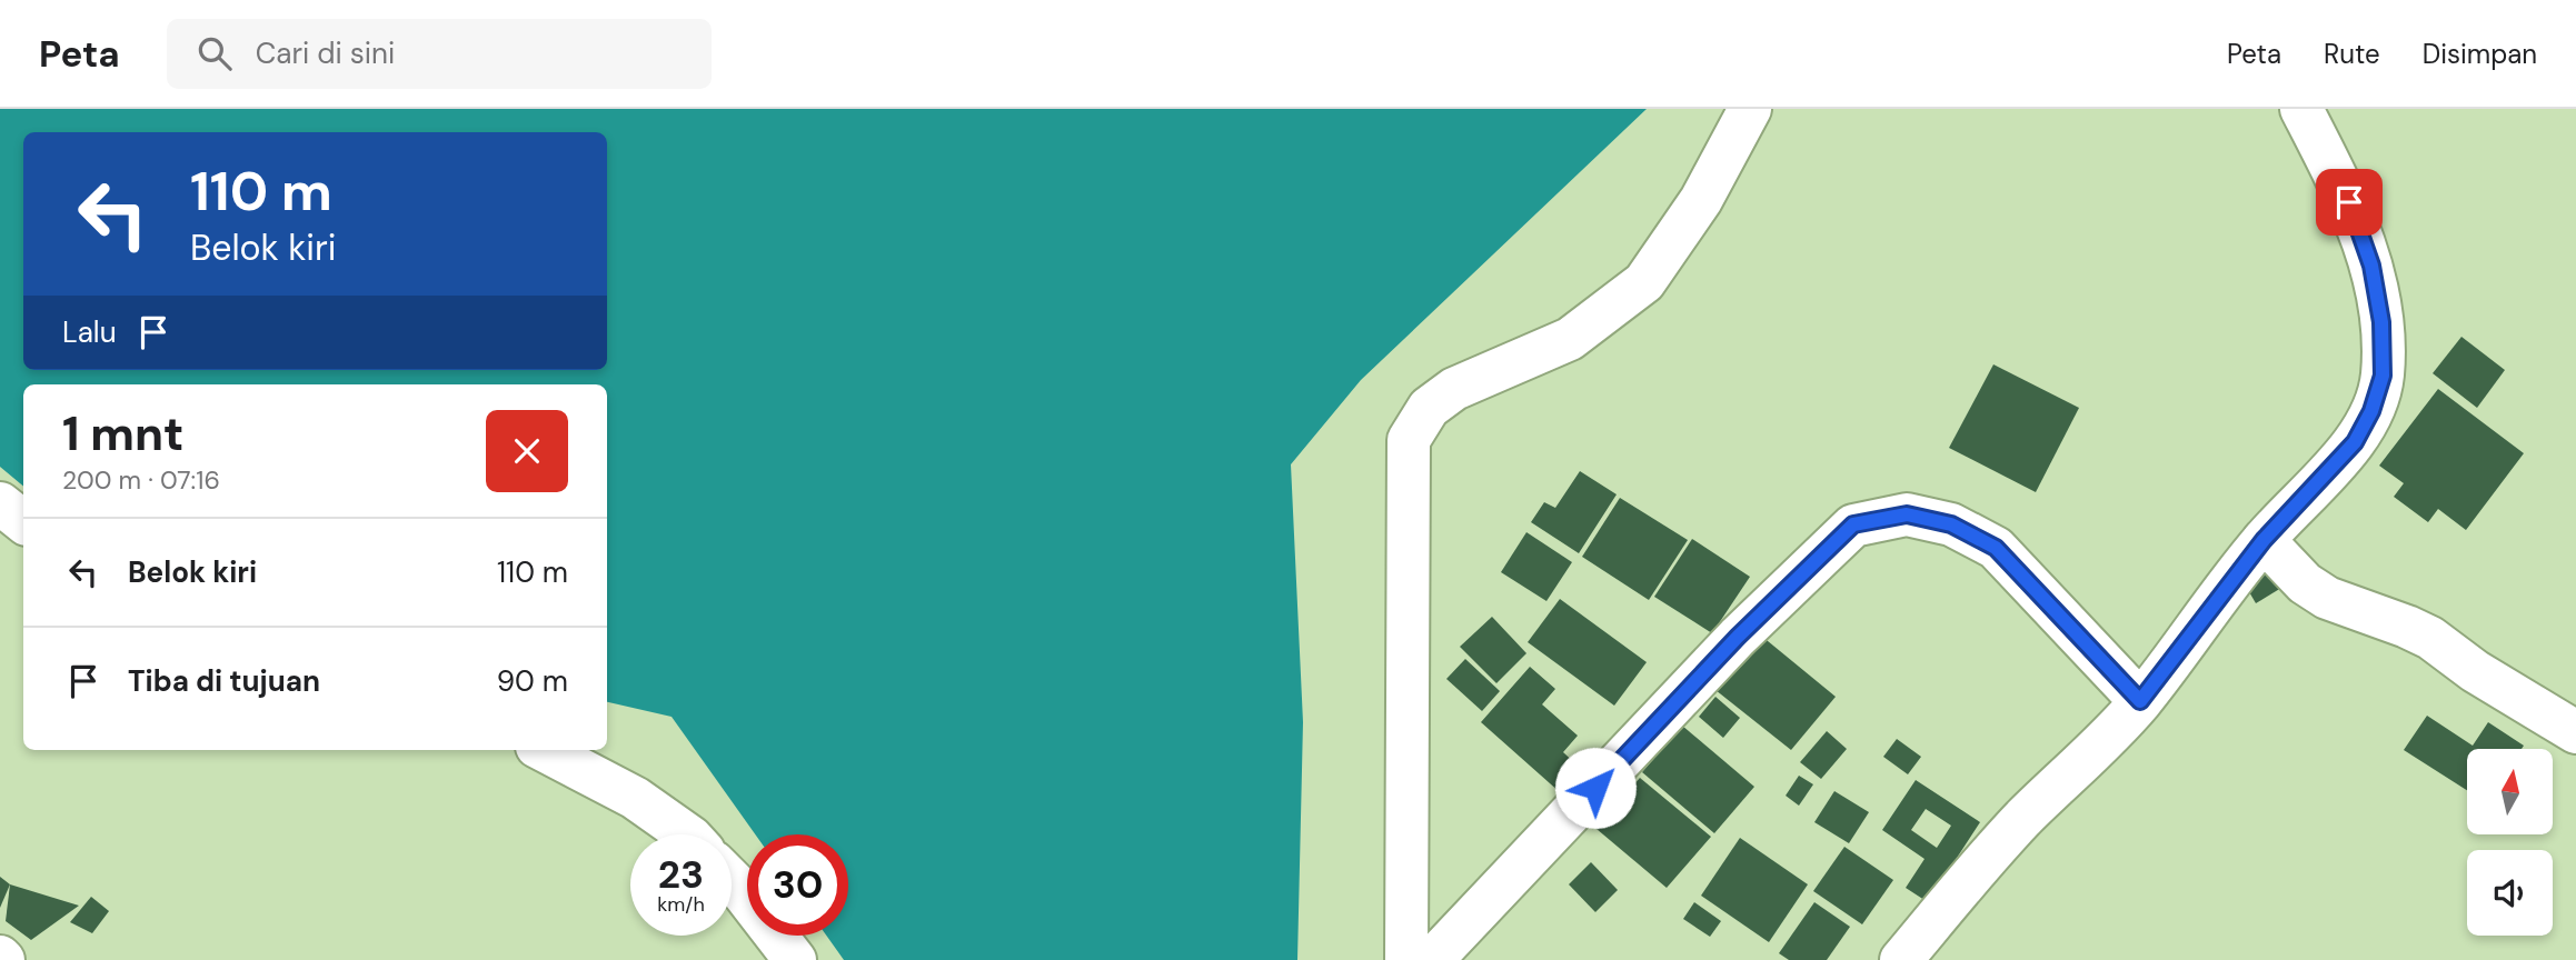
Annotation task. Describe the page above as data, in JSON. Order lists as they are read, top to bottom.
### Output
{
  "north": "top",
  "page": {
    "header": "Peta",
    "search": "Cari di sini",
    "nav": ["Peta", "Rute", "Disimpan"],
    "turn": ["110 m", "Belok kiri"],
    "then": "Lalu",
    "heading": ["1 mnt", "200 m · 07:16"],
    "list": [
      {
        "name": "Belok kiri",
        "value": "110 m"
      },
      {
        "name": "Tiba di tujuan",
        "value": "90 m"
      }
    ],
    "speed": "23 km/h",
    "limit": "30"
  }
}
